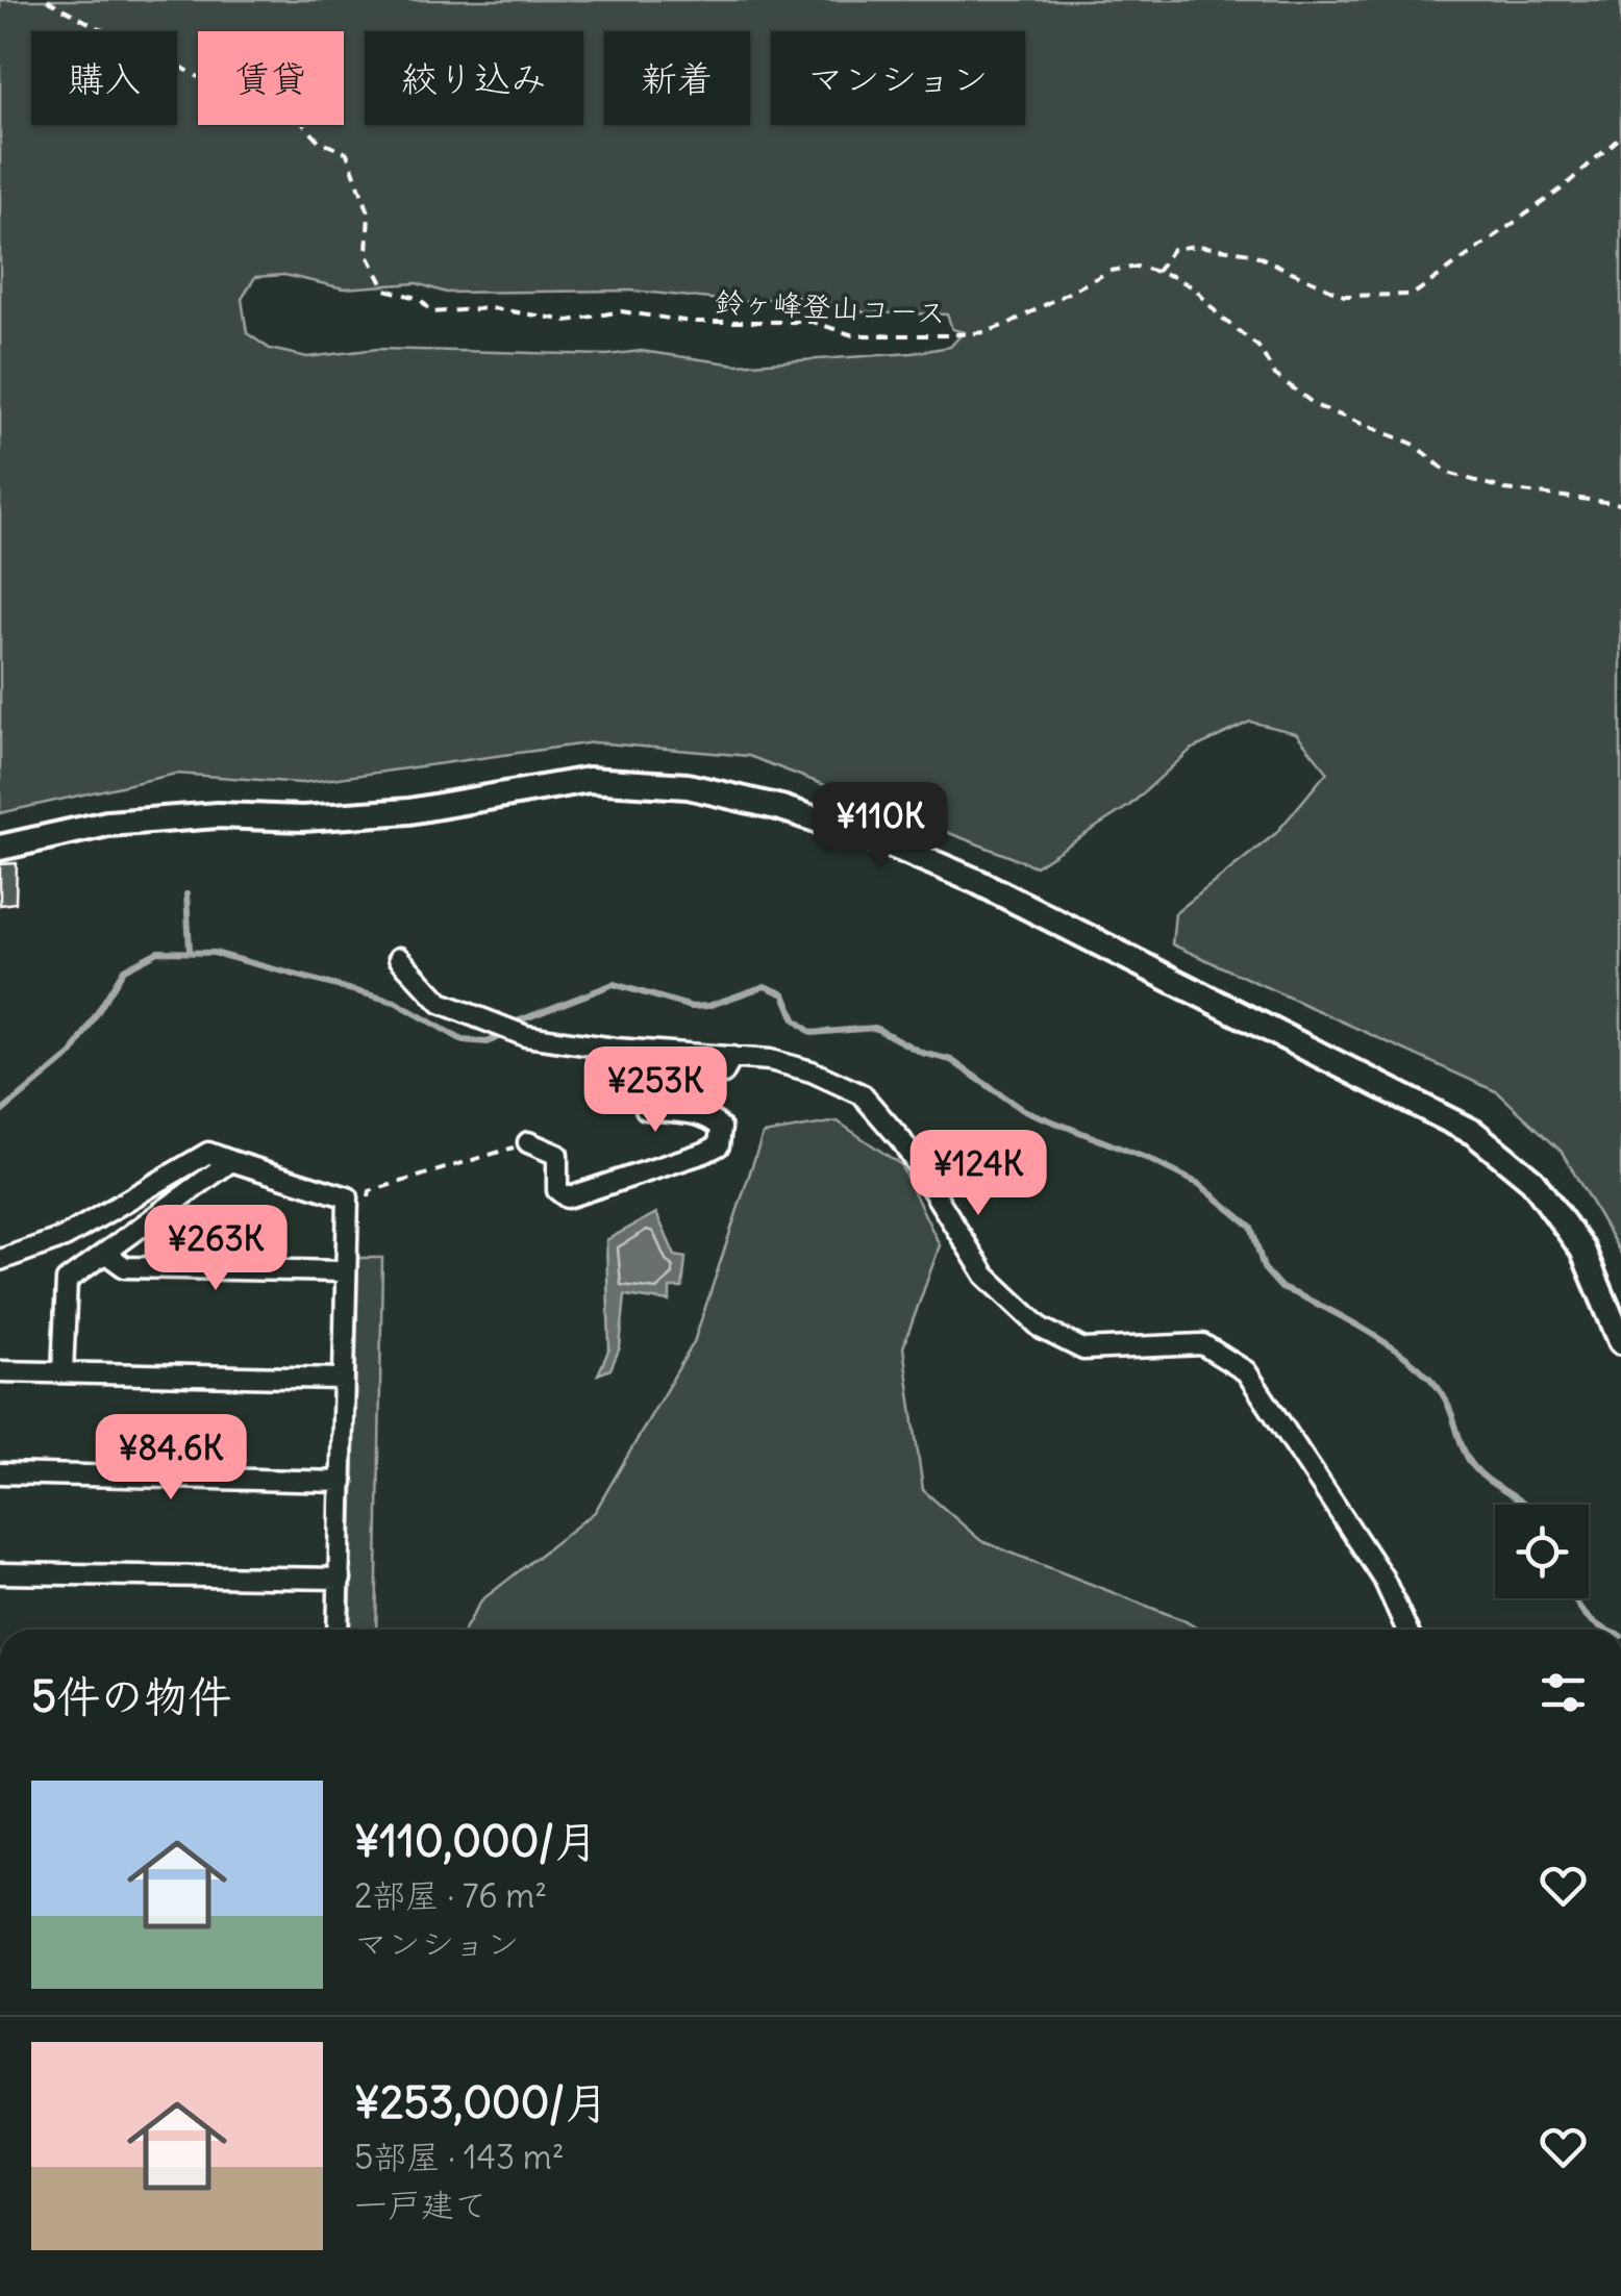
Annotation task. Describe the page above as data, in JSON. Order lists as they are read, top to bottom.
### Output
{
  "streets": {
    "path": ["鈴ヶ峰登山コース"]
  },
  "page": {
    "chip": [
      "購入",
      "賃貸",
      "絞り込み",
      "新着",
      "マンション"
    ],
    "price": [
      "¥110K",
      "¥253K",
      "¥124K",
      "¥263K",
      "¥84.6K"
    ],
    "heading": "5件の物件",
    "list": [
      {
        "name": "¥110,000/月",
        "note": "2部屋 · 76 m² · マンション"
      },
      {
        "name": "¥253,000/月",
        "note": "5部屋 · 143 m² · 一戸建て"
      }
    ]
  }
}
